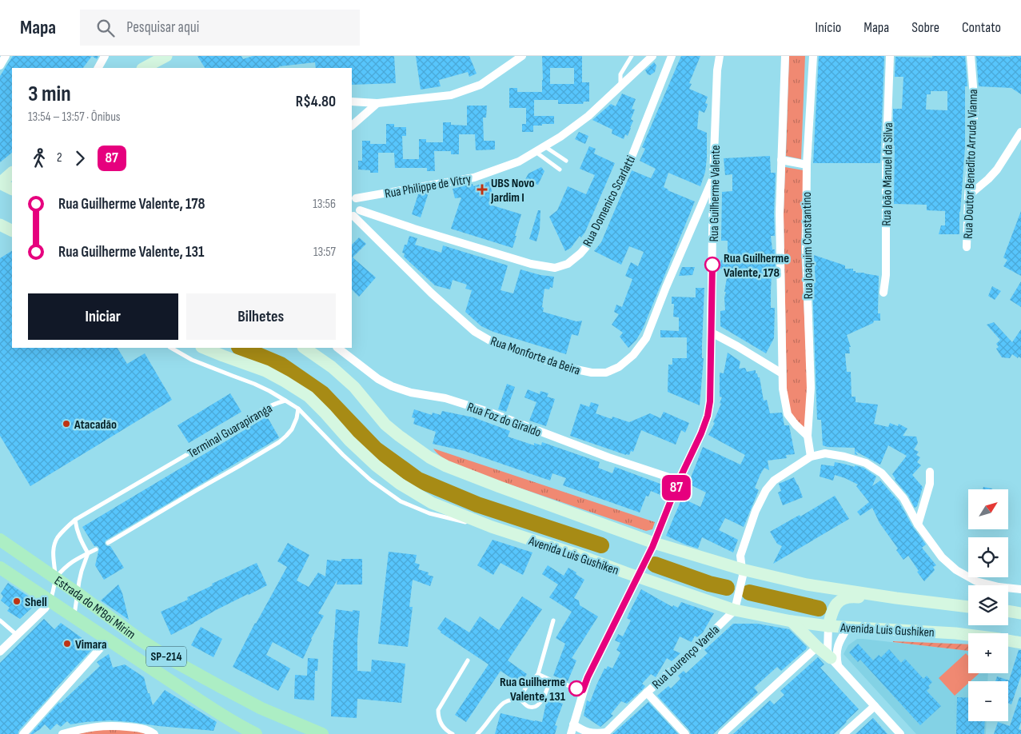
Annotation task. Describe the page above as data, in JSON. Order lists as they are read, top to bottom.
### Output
{
  "streets": {
    "main road": ["Avenida Luis Gushiken", "Estrada do M'Boi Mirim", "SP-214"],
    "street": [
      "Rua Doutor Benedito Arruda Vianna",
      "Rua João Manuel da Silva",
      "Rua Philippe de Vitry",
      "Rua Guilherme Valente",
      "Rua Domenico Scarlatti",
      "Rua Joaquim Constantino",
      "Rua Monforte da Beira",
      "Rua Foz do Giraldo",
      "Rua Lourenço Varela"
    ],
    "lane": ["Terminal Guarapiranga"]
  },
  "crossings": [
    ["Rua Philippe de Vitry", "Rua Monforte da Beira"],
    ["Rua Guilherme Valente", "Rua Monforte da Beira"],
    ["Rua Guilherme Valente", "Rua Foz do Giraldo"],
    ["Rua Guilherme Valente", "Avenida Luis Gushiken"],
    ["Rua Guilherme Valente", "Rua Lourenço Varela"],
    ["Rua Domenico Scarlatti", "Rua Monforte da Beira"],
    ["Terminal Guarapiranga", "Avenida Luis Gushiken"],
    ["Terminal Guarapiranga", "Estrada do M'Boi Mirim"],
    ["Avenida Luis Gushiken", "Rua Lourenço Varela"]
  ],
  "places": {
    "health": ["UBS Novo Jardim I"],
    "other": [
      "Rua Guilherme Valente, 178",
      "Atacadão",
      "Shell",
      "Vimara",
      "Rua Guilherme Valente, 131"
    ]
  },
  "lines": ["bus line 87"],
  "north": "top right",
  "page": {
    "header": "Mapa",
    "search": "Pesquisar aqui",
    "nav": [
      "Início",
      "Mapa",
      "Sobre",
      "Contato"
    ],
    "on_map": "87",
    "heading": ["3 min", "13:54 – 13:57 · Ônibus", "R$4.80"],
    "legs": ["2", "87"],
    "list": [
      {
        "name": "Rua Guilherme Valente, 178",
        "value": "13:56"
      },
      {
        "name": "Rua Guilherme Valente, 131",
        "value": "13:57"
      }
    ],
    "buttons": ["Iniciar", "Bilhetes"],
    "map_buttons": ["+", "−"]
  }
}
